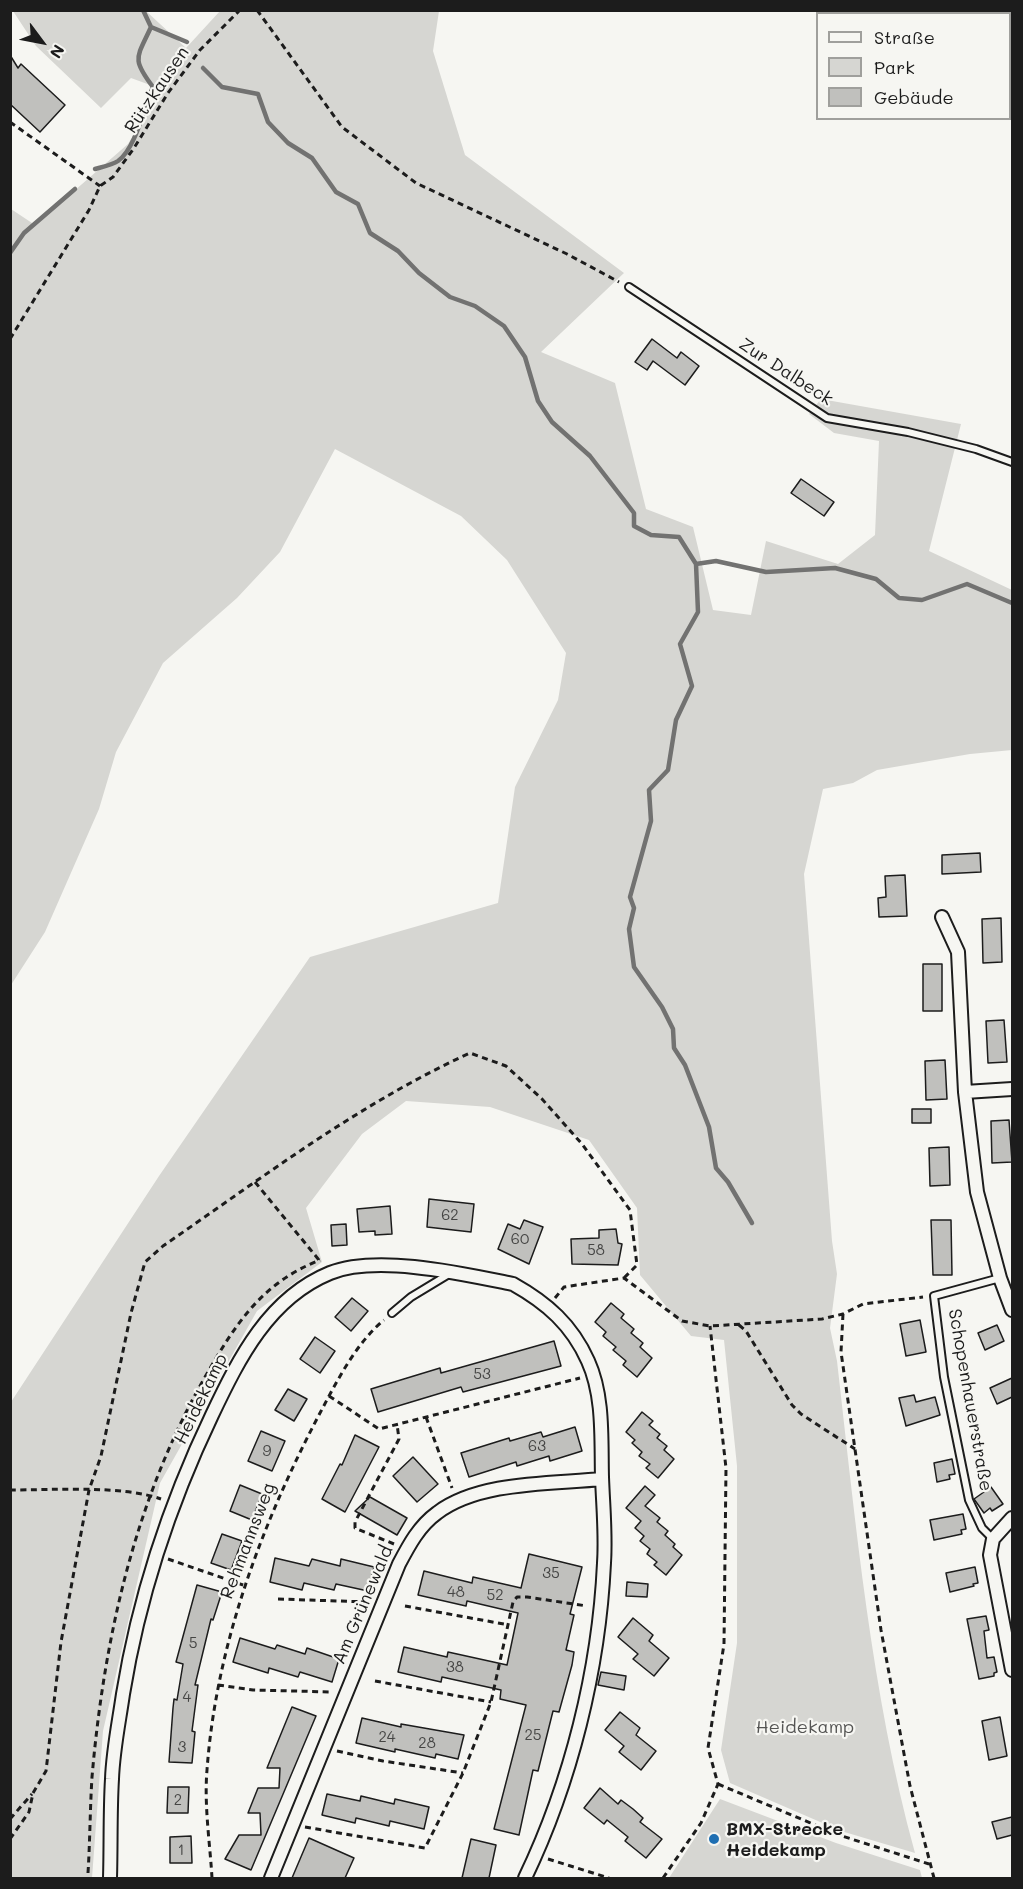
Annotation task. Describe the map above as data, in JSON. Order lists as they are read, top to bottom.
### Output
{
  "streets": {
    "street": ["Heidekamp", "Am Grünewald"],
    "lane": ["Zur Dalbeck", "Schopenhauerstraße"],
    "path": ["Rützkausen", "Rehmannsweg"]
  },
  "crossings": [
    ["Heidekamp", "Am Grünewald"]
  ],
  "parks": ["Heidekamp"],
  "places": ["BMX-Strecke Heidekamp"],
  "house_numbers": [
    "62",
    "60",
    "58",
    "53",
    "63",
    "9",
    "35",
    "48",
    "52",
    "5",
    "38",
    "4",
    "25",
    "24",
    "28",
    "3",
    "2",
    "1"
  ],
  "legend": ["Straße", "Park", "Gebäude"],
  "north": "bottom right"
}
